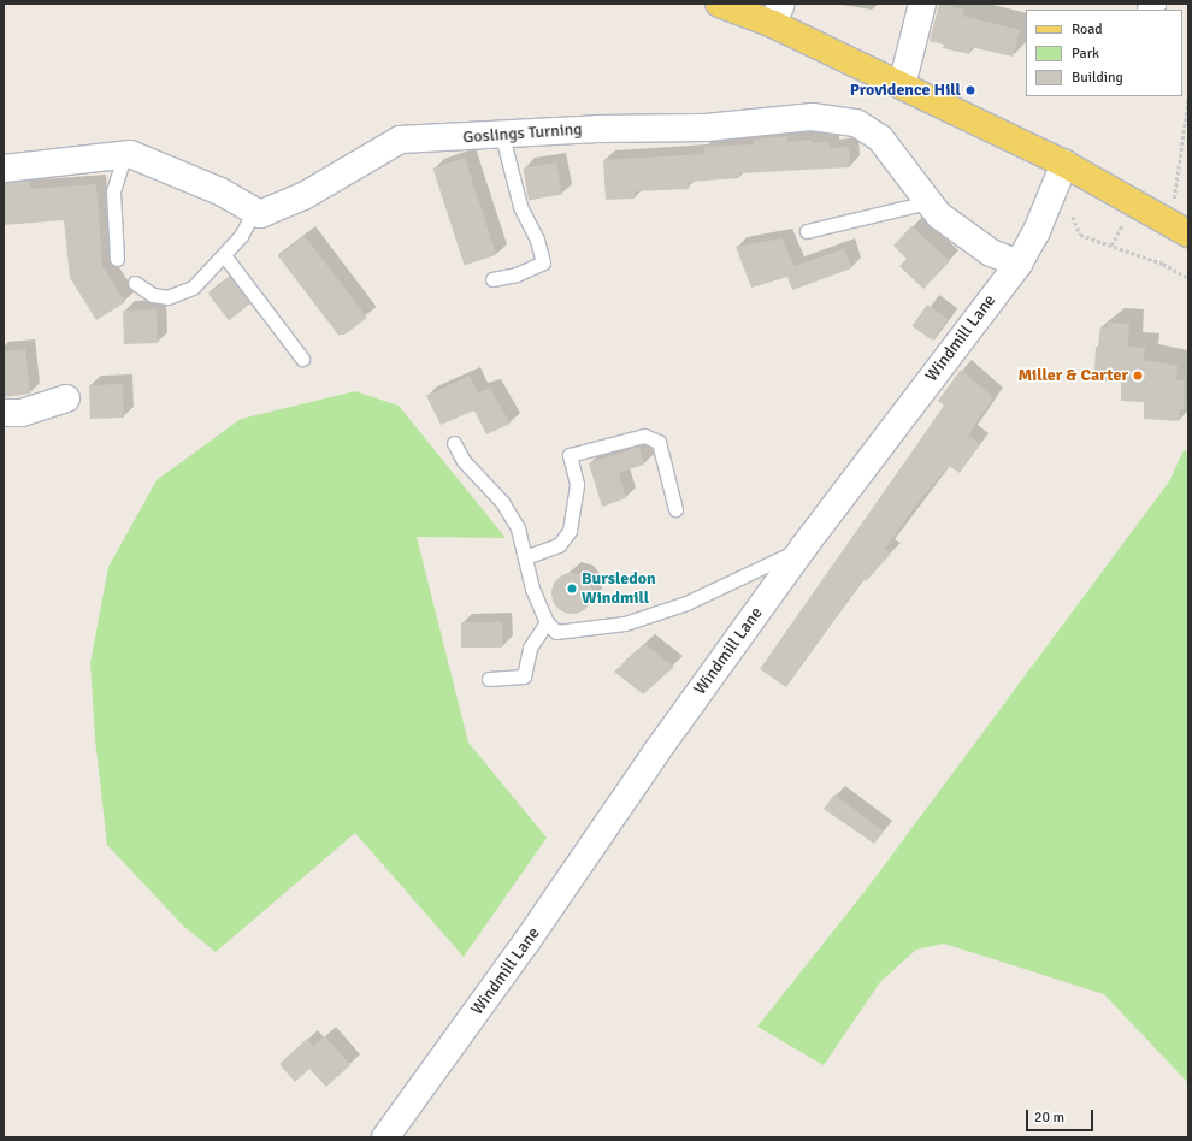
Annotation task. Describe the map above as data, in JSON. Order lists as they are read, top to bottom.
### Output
{
  "streets": {
    "street": ["Goslings Turning", "Windmill Lane"]
  },
  "crossings": [
    ["Goslings Turning", "Windmill Lane"]
  ],
  "places": ["Providence Hill", "Miller & Carter", "Bursledon Windmill"],
  "legend": ["Road", "Park", "Building"],
  "scale_bar": "20 m"
}
